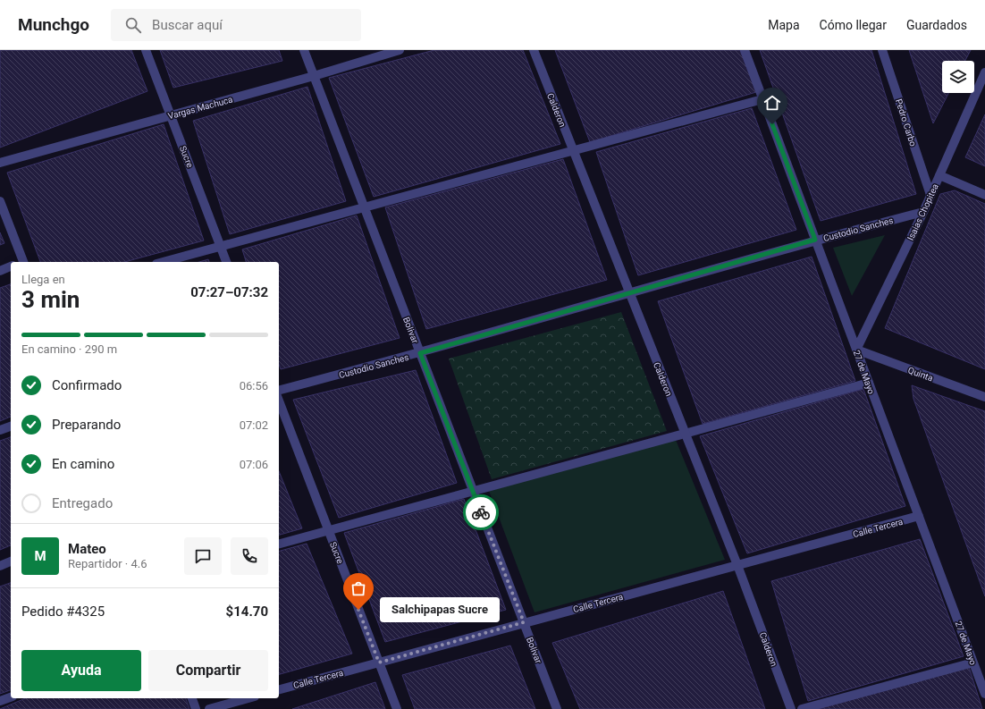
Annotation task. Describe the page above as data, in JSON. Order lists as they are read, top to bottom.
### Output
{
  "streets": {
    "street": [
      "Vargas Machuca",
      "Calderon",
      "Pedro Carbo",
      "Sucre",
      "Isaias Chopitea",
      "Custodio Sanches",
      "Bolivar",
      "27 de Mayo",
      "Quinta",
      "Calle Tercera"
    ]
  },
  "crossings": [
    ["Vargas Machuca", "Sucre"],
    ["Vargas Machuca", "Bolivar"],
    ["Calderon", "Custodio Sanches"],
    ["Calderon", "Calle Tercera"],
    ["Pedro Carbo", "Isaias Chopitea"],
    ["Sucre", "Calle Tercera"],
    ["Isaias Chopitea", "Custodio Sanches"],
    ["Isaias Chopitea", "27 de Mayo"],
    ["Isaias Chopitea", "Quinta"],
    ["Custodio Sanches", "Bolivar"],
    ["Custodio Sanches", "27 de Mayo"],
    ["Bolivar", "Calle Tercera"],
    ["27 de Mayo", "Quinta"],
    ["27 de Mayo", "Calle Tercera"]
  ],
  "places": ["Salchipapas Sucre"],
  "page": {
    "header": "Munchgo",
    "search": "Buscar aquí",
    "nav": ["Mapa", "Cómo llegar", "Guardados"],
    "heading": ["3 min", "Llega en", "07:27–07:32"],
    "panel": [
      "Mateo",
      "Repartidor · 4.6",
      "Pedido #4325",
      "$14.70"
    ],
    "bar": "En camino · 290 m",
    "list": [
      ["Confirmado", "06:56"],
      ["Preparando", "07:02"],
      ["En camino", "07:06"],
      "Entregado"
    ],
    "round": "M",
    "bubble": "Salchipapas Sucre",
    "buttons": ["Ayuda", "Compartir"]
  }
}
